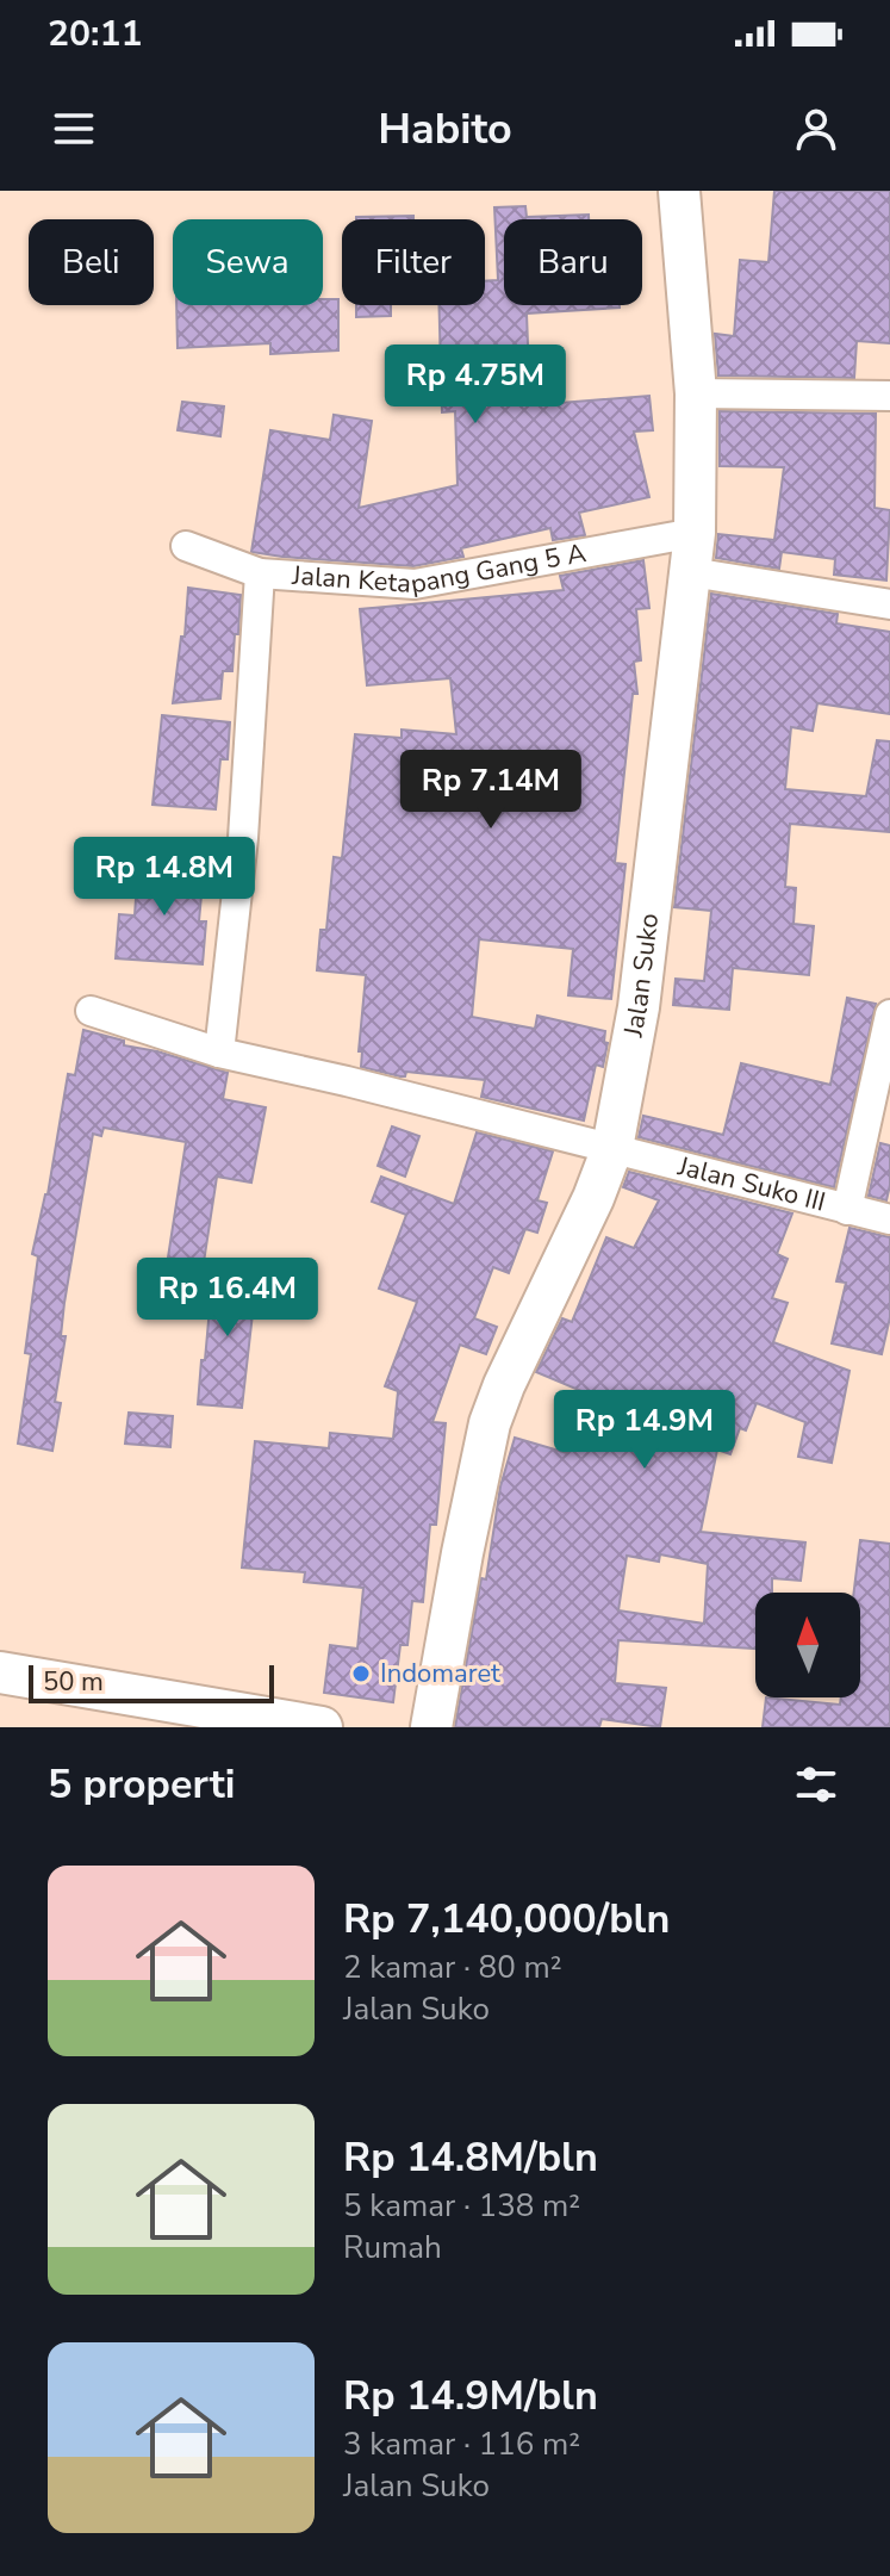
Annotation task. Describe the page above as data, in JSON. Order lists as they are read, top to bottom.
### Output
{
  "streets": {
    "street": ["Jalan Ketapang Gang 5 A", "Jalan Suko", "Jalan Suko III"]
  },
  "crossings": [
    ["Jalan Ketapang Gang 5 A", "Jalan Suko"],
    ["Jalan Suko", "Jalan Suko III"]
  ],
  "places": ["Indomaret"],
  "scale_bar": "50 m",
  "north": "top",
  "page": {
    "status": "20:11",
    "header": "Habito",
    "chip": [
      "Beli",
      "Sewa",
      "Filter",
      "Baru"
    ],
    "price": [
      "Rp 4.75M",
      "Rp 7.14M",
      "Rp 14.8M",
      "Rp 16.4M",
      "Rp 14.9M"
    ],
    "scale": "50 m",
    "heading": "5 properti",
    "list": [
      {
        "name": "Rp 7,140,000/bln",
        "note": "2 kamar · 80 m² · Jalan Suko"
      },
      {
        "name": "Rp 14.8M/bln",
        "note": "5 kamar · 138 m² · Rumah"
      },
      {
        "name": "Rp 14.9M/bln",
        "note": "3 kamar · 116 m² · Jalan Suko"
      }
    ]
  }
}
